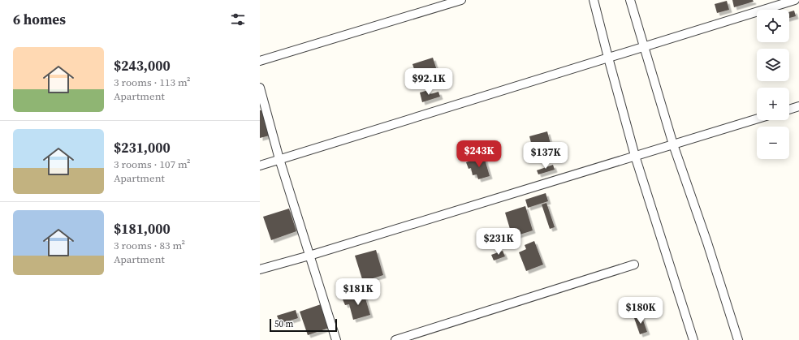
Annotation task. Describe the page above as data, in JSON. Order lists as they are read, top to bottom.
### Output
{
  "scale_bar": "50 m",
  "page": {
    "heading": "6 homes",
    "map_buttons": ["+", "−"],
    "list": [
      {
        "name": "$243,000",
        "note": "3 rooms · 113 m² · Apartment"
      },
      {
        "name": "$231,000",
        "note": "3 rooms · 107 m² · Apartment"
      },
      {
        "name": "$181,000",
        "note": "3 rooms · 83 m² · Apartment"
      }
    ],
    "price": [
      "$92.1K",
      "$243K",
      "$137K",
      "$231K",
      "$181K",
      "$180K"
    ],
    "scale": "50 m"
  }
}
